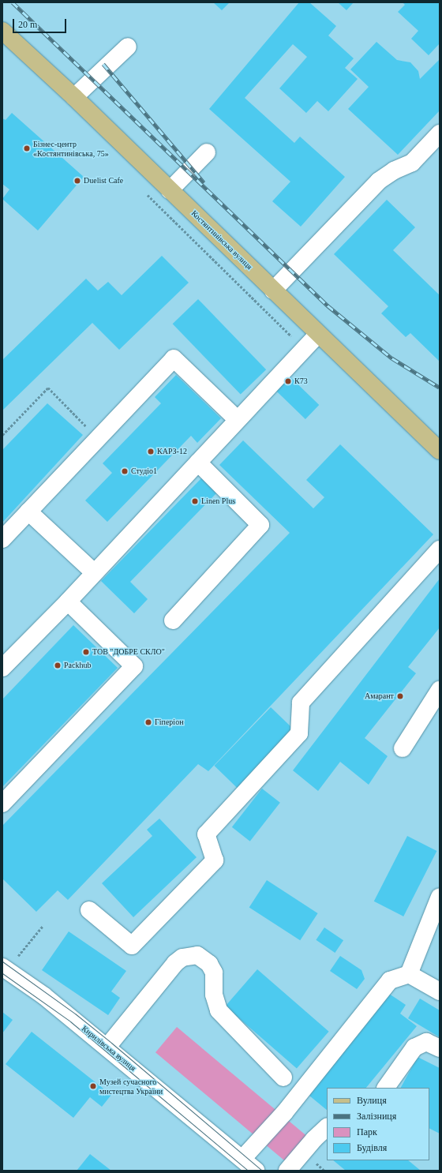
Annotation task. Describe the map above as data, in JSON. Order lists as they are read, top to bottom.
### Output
{
  "streets": {
    "main road": ["Костянтинівська вулиця"],
    "street": ["Кирилівська вулиця"]
  },
  "places": [
    "Бізнес-центр «Костянтинівська, 75»",
    "Duelist Cafe",
    "К73",
    "КАРЗ-12",
    "Студіо1",
    "Linen Plus",
    "ТОВ \"ДОБРЕ СКЛО\"",
    "Packhub",
    "Амарант",
    "Гіперіон",
    "Музей сучасного мистецтва України"
  ],
  "legend": [
    "Вулиця",
    "Залізниця",
    "Парк",
    "Будівля"
  ],
  "scale_bar": "20 m"
}
